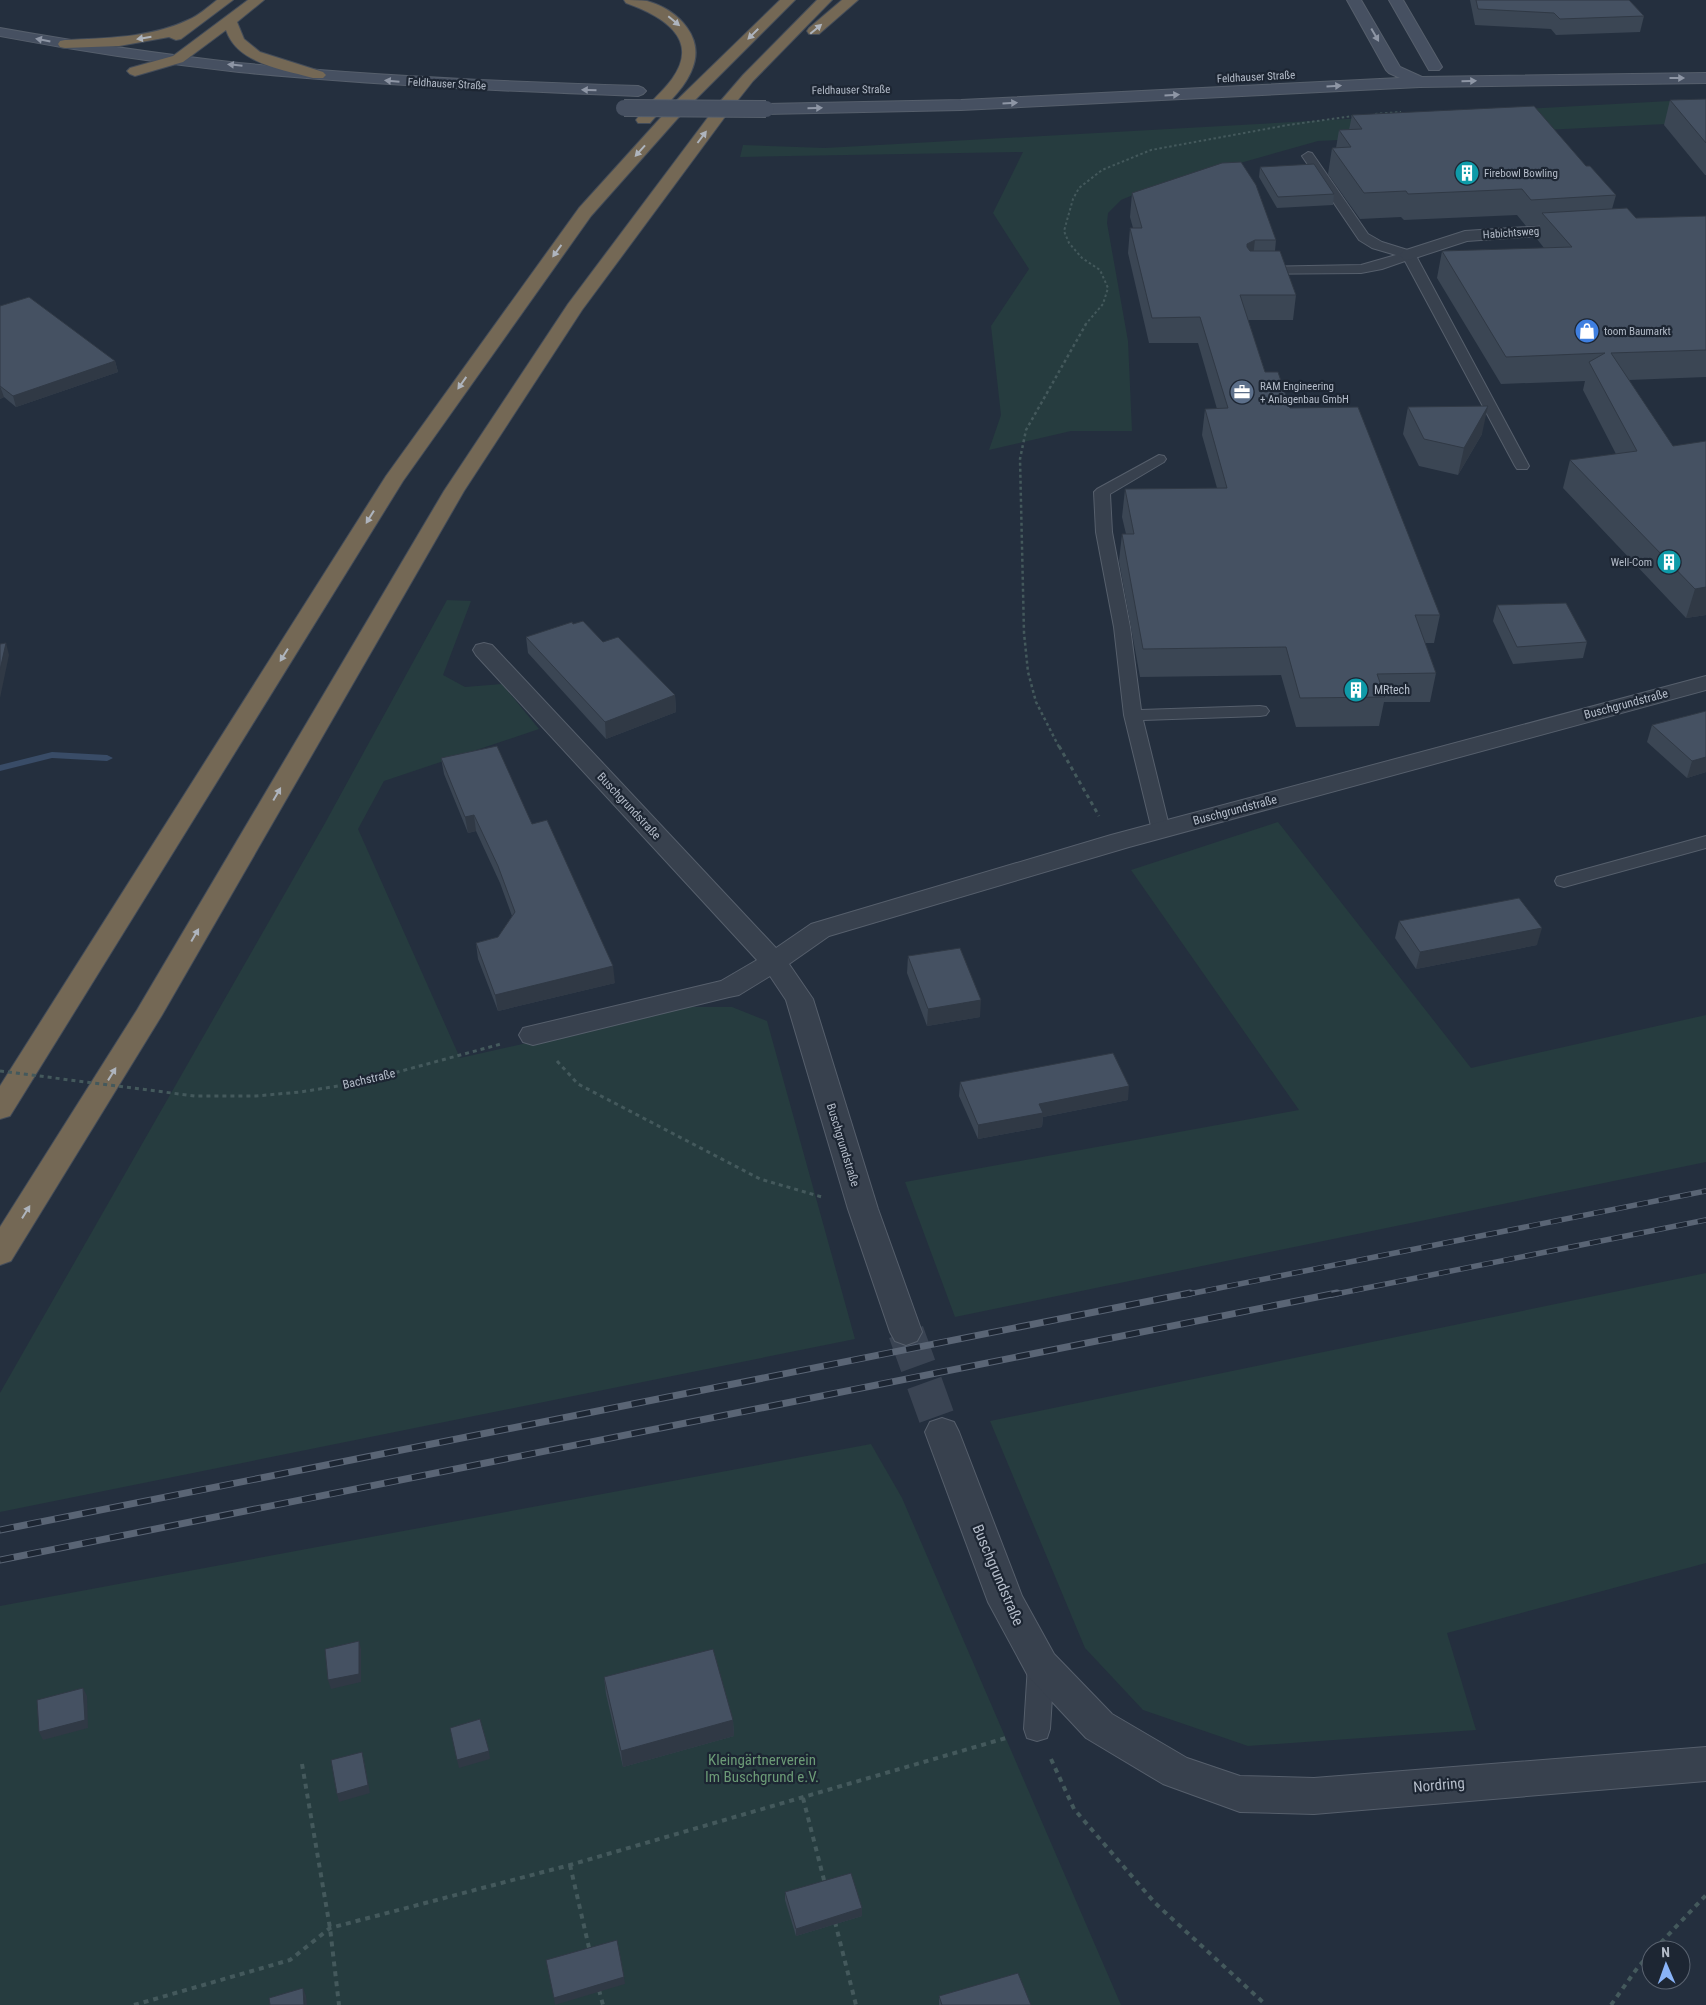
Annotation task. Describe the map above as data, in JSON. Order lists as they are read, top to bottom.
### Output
{
  "streets": {
    "main road": ["Feldhauser Straße"],
    "street": ["Habichtsweg", "Buschgrundstraße", "Nordring"],
    "path": ["Bachstraße"]
  },
  "crossings": [
    ["Buschgrundstraße", "Bachstraße"],
    ["Buschgrundstraße", "Nordring"]
  ],
  "parks": ["Kleingärtnerverein Im Buschgrund e.V."],
  "places": {
    "building": ["Firebowl Bowling", "Well-Com", "MRtech"],
    "shop": ["toom Baumarkt"],
    "office": ["RAM Engineering + Anlagenbau GmbH"]
  },
  "north": "top"
}
